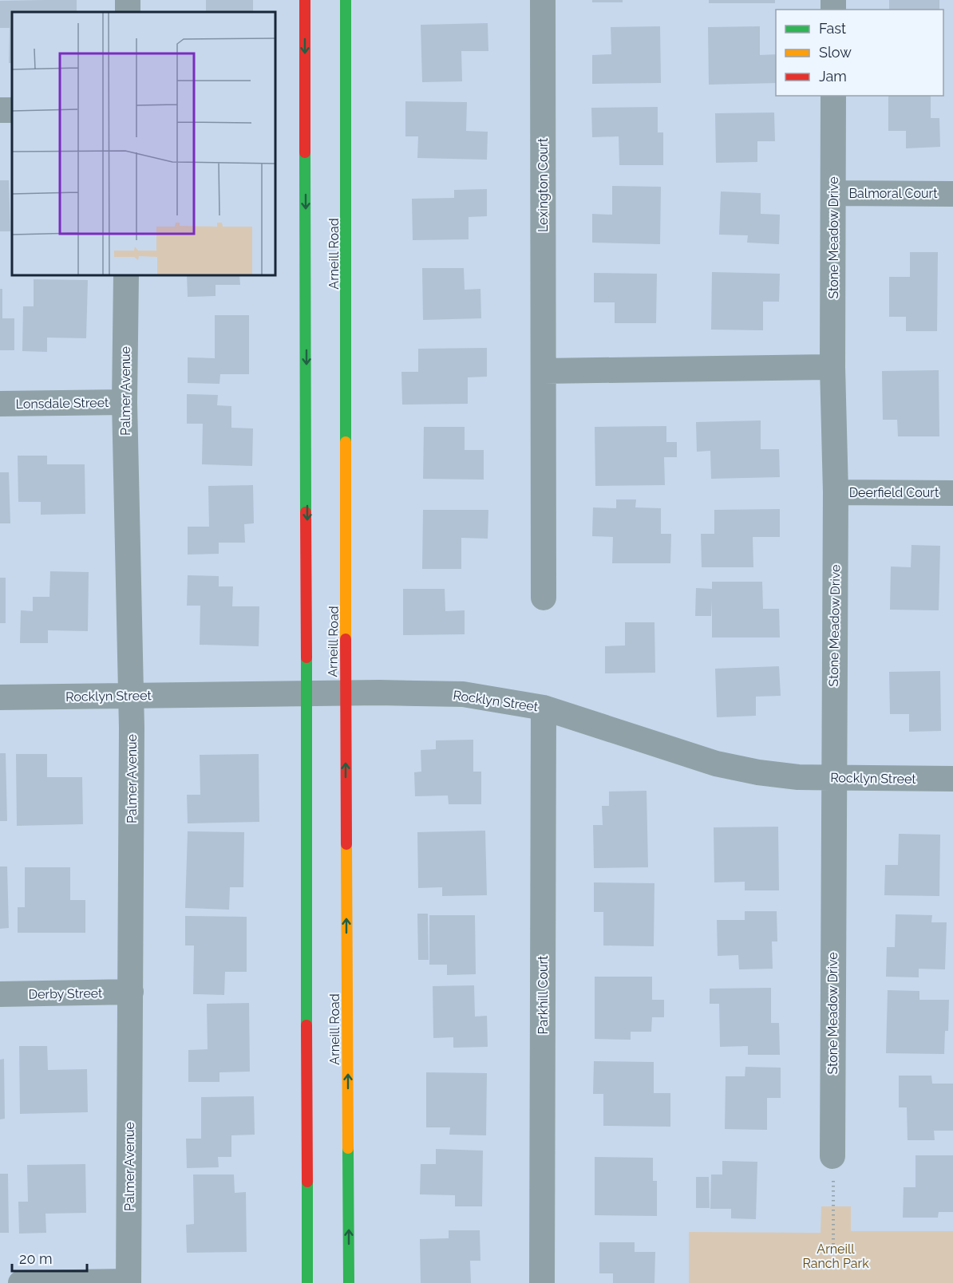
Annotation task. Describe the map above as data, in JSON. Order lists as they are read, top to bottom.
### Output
{
  "streets": {
    "main road": ["Arneill Road"],
    "street": [
      "Lexington Court",
      "Balmoral Court",
      "Stone Meadow Drive",
      "Palmer Avenue",
      "Lonsdale Street",
      "Deerfield Court",
      "Rocklyn Street",
      "Derby Street",
      "Parkhill Court"
    ]
  },
  "crossings": [
    ["Balmoral Court", "Stone Meadow Drive"],
    ["Stone Meadow Drive", "Deerfield Court"],
    ["Stone Meadow Drive", "Rocklyn Street"],
    ["Arneill Road", "Rocklyn Street"],
    ["Palmer Avenue", "Lonsdale Street"],
    ["Palmer Avenue", "Rocklyn Street"],
    ["Palmer Avenue", "Derby Street"],
    ["Rocklyn Street", "Parkhill Court"]
  ],
  "parks": ["Arneill Ranch Park"],
  "legend": ["Fast", "Slow", "Jam"],
  "scale_bar": "20 m"
}
